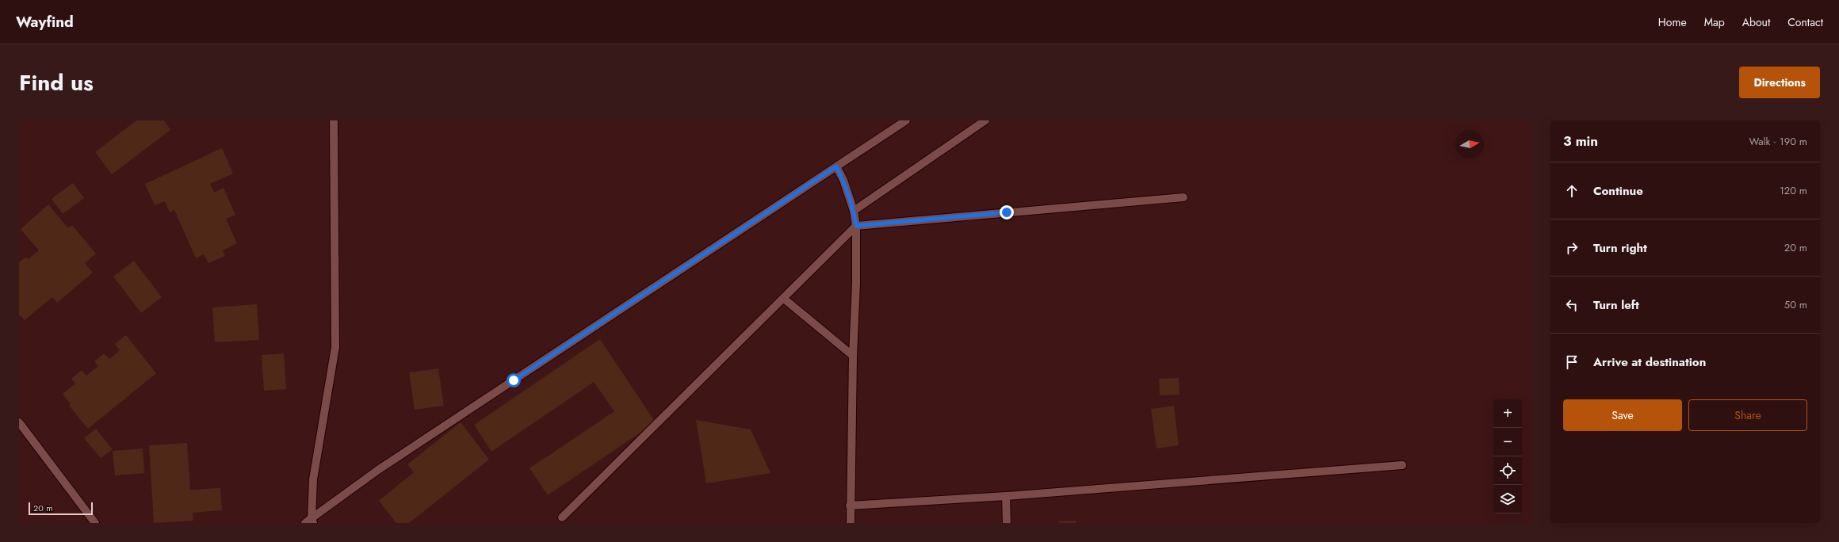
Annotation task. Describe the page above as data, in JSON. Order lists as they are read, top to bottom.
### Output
{
  "scale_bar": "20 m",
  "north": "right",
  "page": {
    "header": "Wayfind",
    "nav": [
      "Home",
      "Map",
      "About",
      "Contact"
    ],
    "title": "Find us",
    "buttons": [
      "Directions",
      ["Save", "Share"]
    ],
    "heading": ["3 min", "Walk · 190 m"],
    "list": [
      ["Continue", "120 m"],
      ["Turn right", "20 m"],
      ["Turn left", "50 m"],
      "Arrive at destination"
    ],
    "map_buttons": ["+", "−"],
    "scale": "20 m"
  }
}
